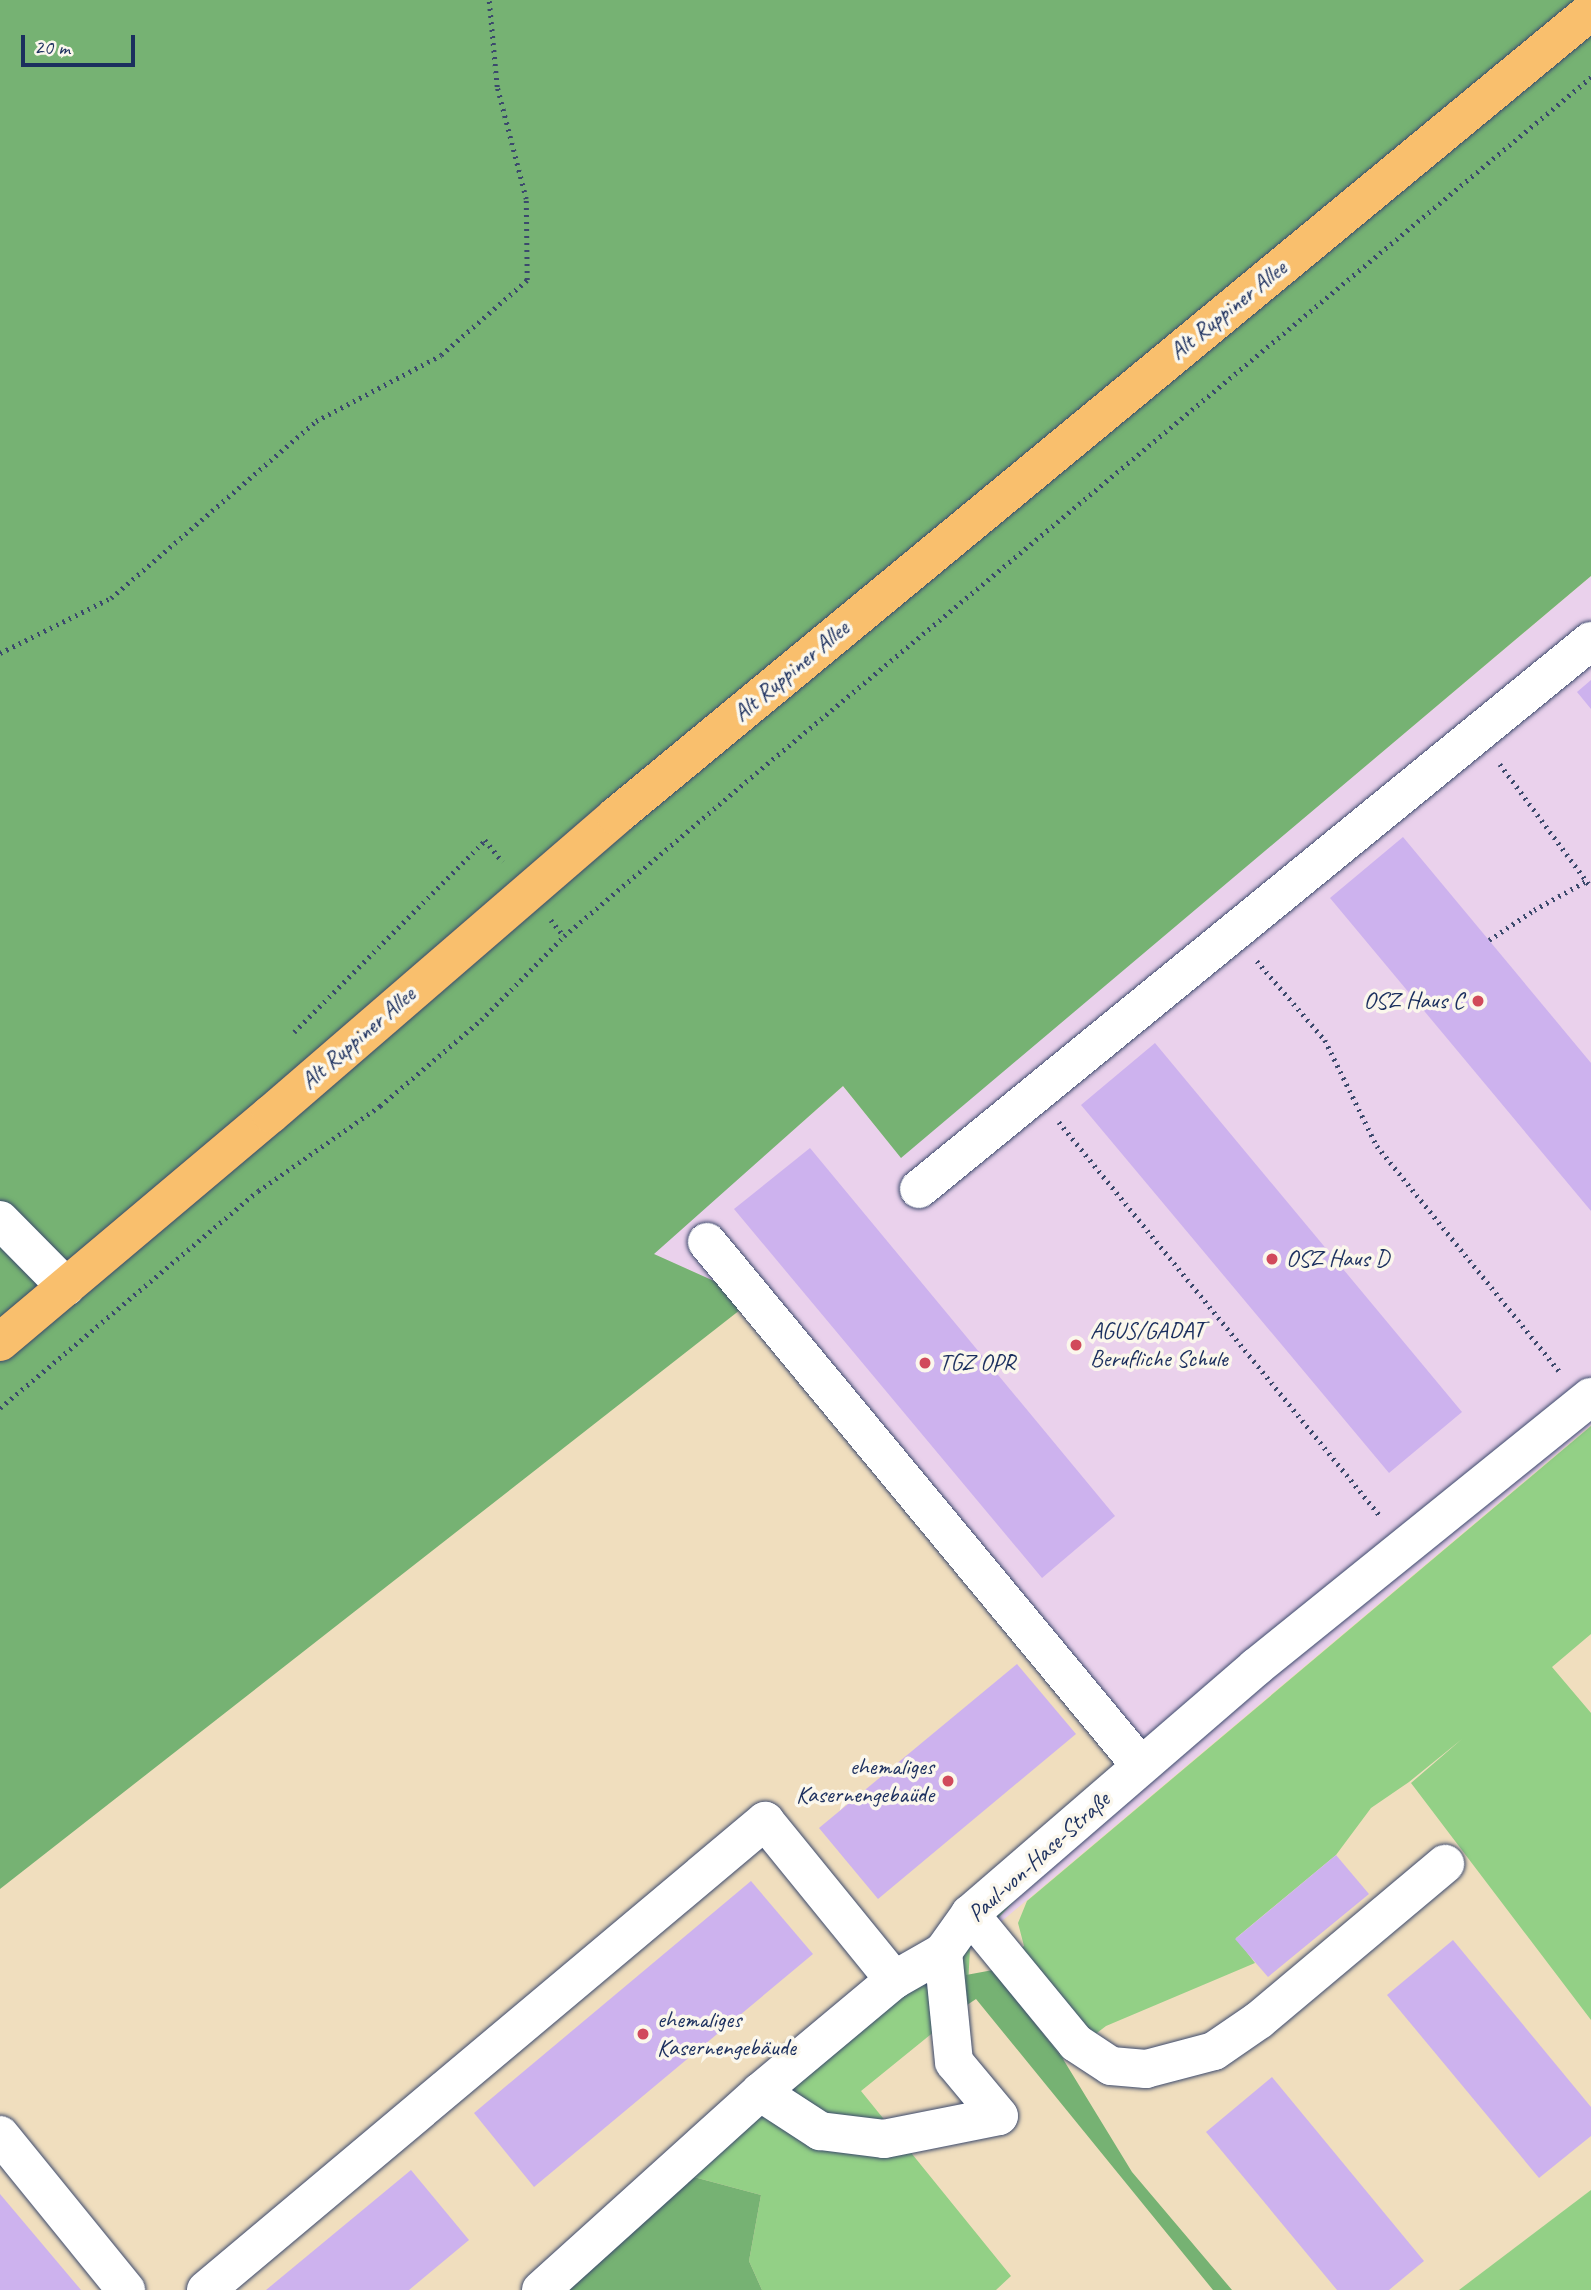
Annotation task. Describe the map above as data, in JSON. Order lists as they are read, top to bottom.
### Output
{
  "streets": {
    "main road": ["Alt Ruppiner Allee"],
    "lane": ["Paul-von-Hase-Straße"]
  },
  "places": [
    "OSZ Haus C",
    "OSZ Haus D",
    "AGUS/GADAT Berufliche Schule",
    "TGZ OPR",
    "ehemaliges Kasernengebaüde",
    "ehemaliges Kasernengebäude"
  ],
  "scale_bar": "20 m"
}
